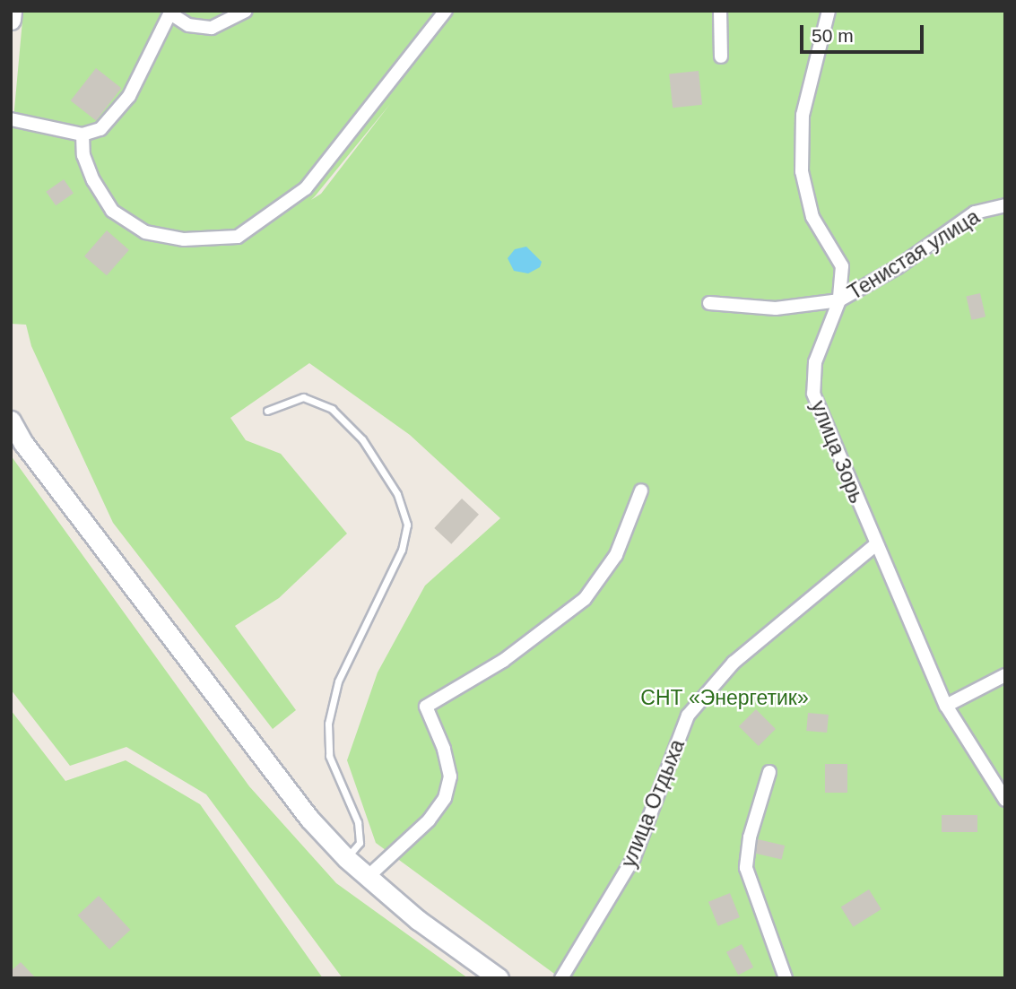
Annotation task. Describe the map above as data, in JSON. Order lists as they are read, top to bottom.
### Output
{
  "streets": {
    "street": ["Тенистая улица", "улица Зорь", "улица Отдыха"]
  },
  "crossings": [
    ["Тенистая улица", "улица Зорь"],
    ["улица Зорь", "улица Отдыха"]
  ],
  "parks": ["СНТ «Энергетик»"],
  "scale_bar": "50 m"
}
